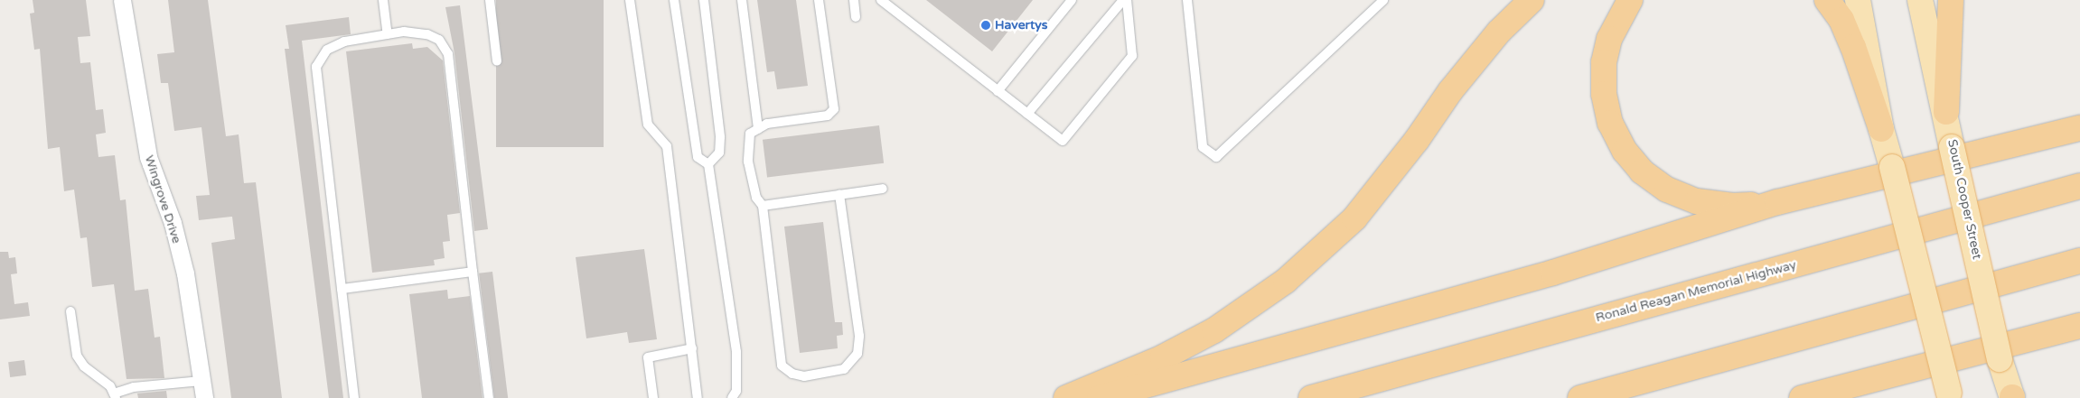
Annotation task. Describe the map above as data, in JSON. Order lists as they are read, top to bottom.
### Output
{
  "streets": {
    "highway": ["Ronald Reagan Memorial Highway"],
    "main road": ["South Cooper Street"],
    "street": ["Wingrove Drive"]
  },
  "places": ["Havertys"]
}
